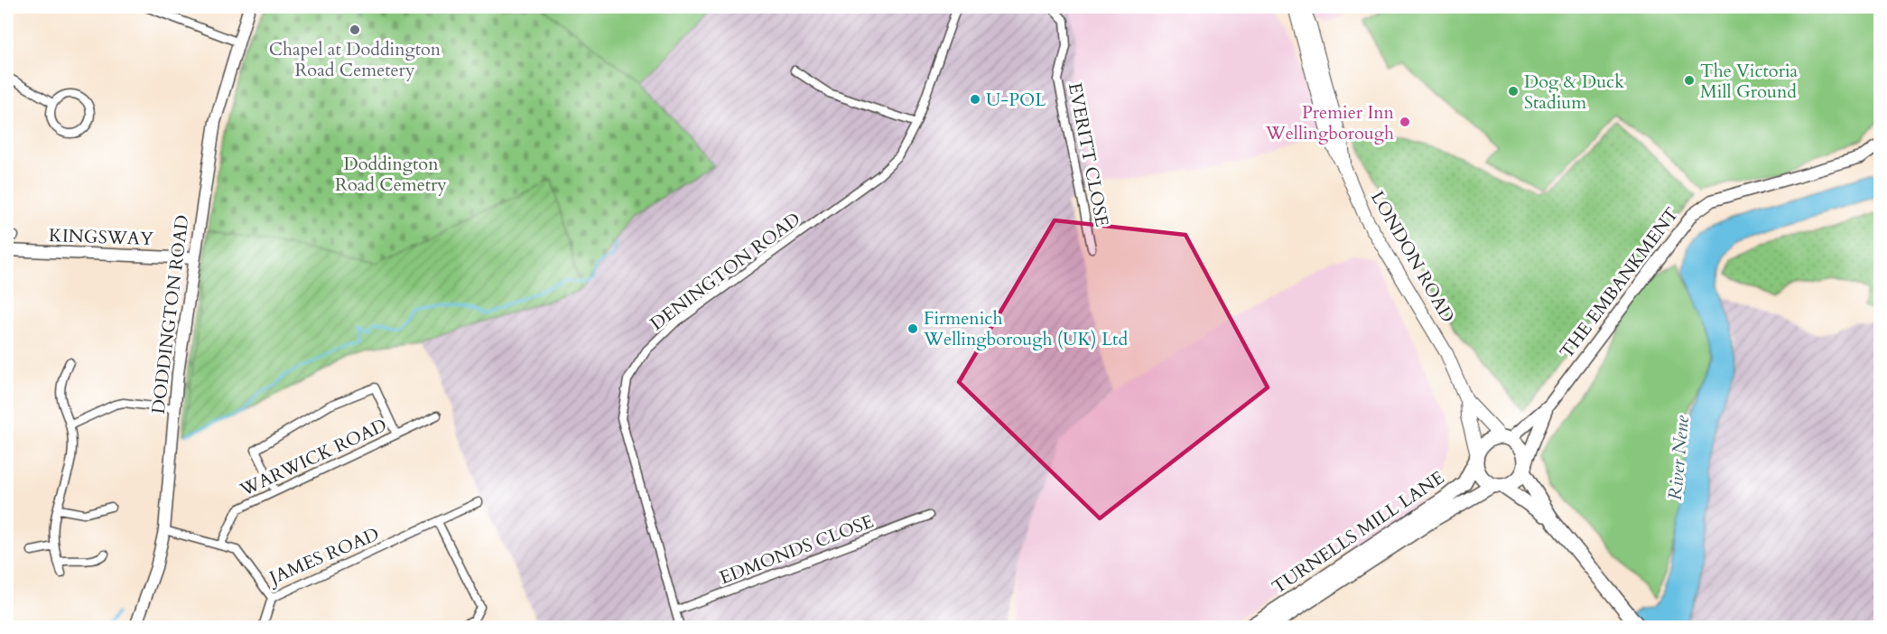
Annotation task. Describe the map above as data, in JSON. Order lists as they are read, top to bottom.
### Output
{
  "streets": {
    "highway": ["TURNELLS MILL LANE"],
    "main road": ["LONDON ROAD"],
    "street": [
      "EVERITT CLOSE",
      "KINGSWAY",
      "DENINGTON ROAD",
      "THE EMBANKMENT",
      "DODDINGTON ROAD",
      "WARWICK ROAD",
      "EDMONDS CLOSE",
      "JAMES ROAD"
    ]
  },
  "crossings": [
    ["KINGSWAY", "DODDINGTON ROAD"],
    ["LONDON ROAD", "THE EMBANKMENT"],
    ["LONDON ROAD", "TURNELLS MILL LANE"],
    ["DENINGTON ROAD", "EDMONDS CLOSE"],
    ["THE EMBANKMENT", "TURNELLS MILL LANE"],
    ["DODDINGTON ROAD", "JAMES ROAD"],
    ["WARWICK ROAD", "JAMES ROAD"]
  ],
  "water": ["River Nene"],
  "parks": ["Doddington Road Cemetry"],
  "places": [
    "Chapel at Doddington Road Cemetery",
    "The Victoria Mill Ground",
    "Dog & Duck Stadium",
    "U-POL",
    "Premier Inn Wellingborough",
    "Firmenich Wellingborough (UK) Ltd"
  ]
}
